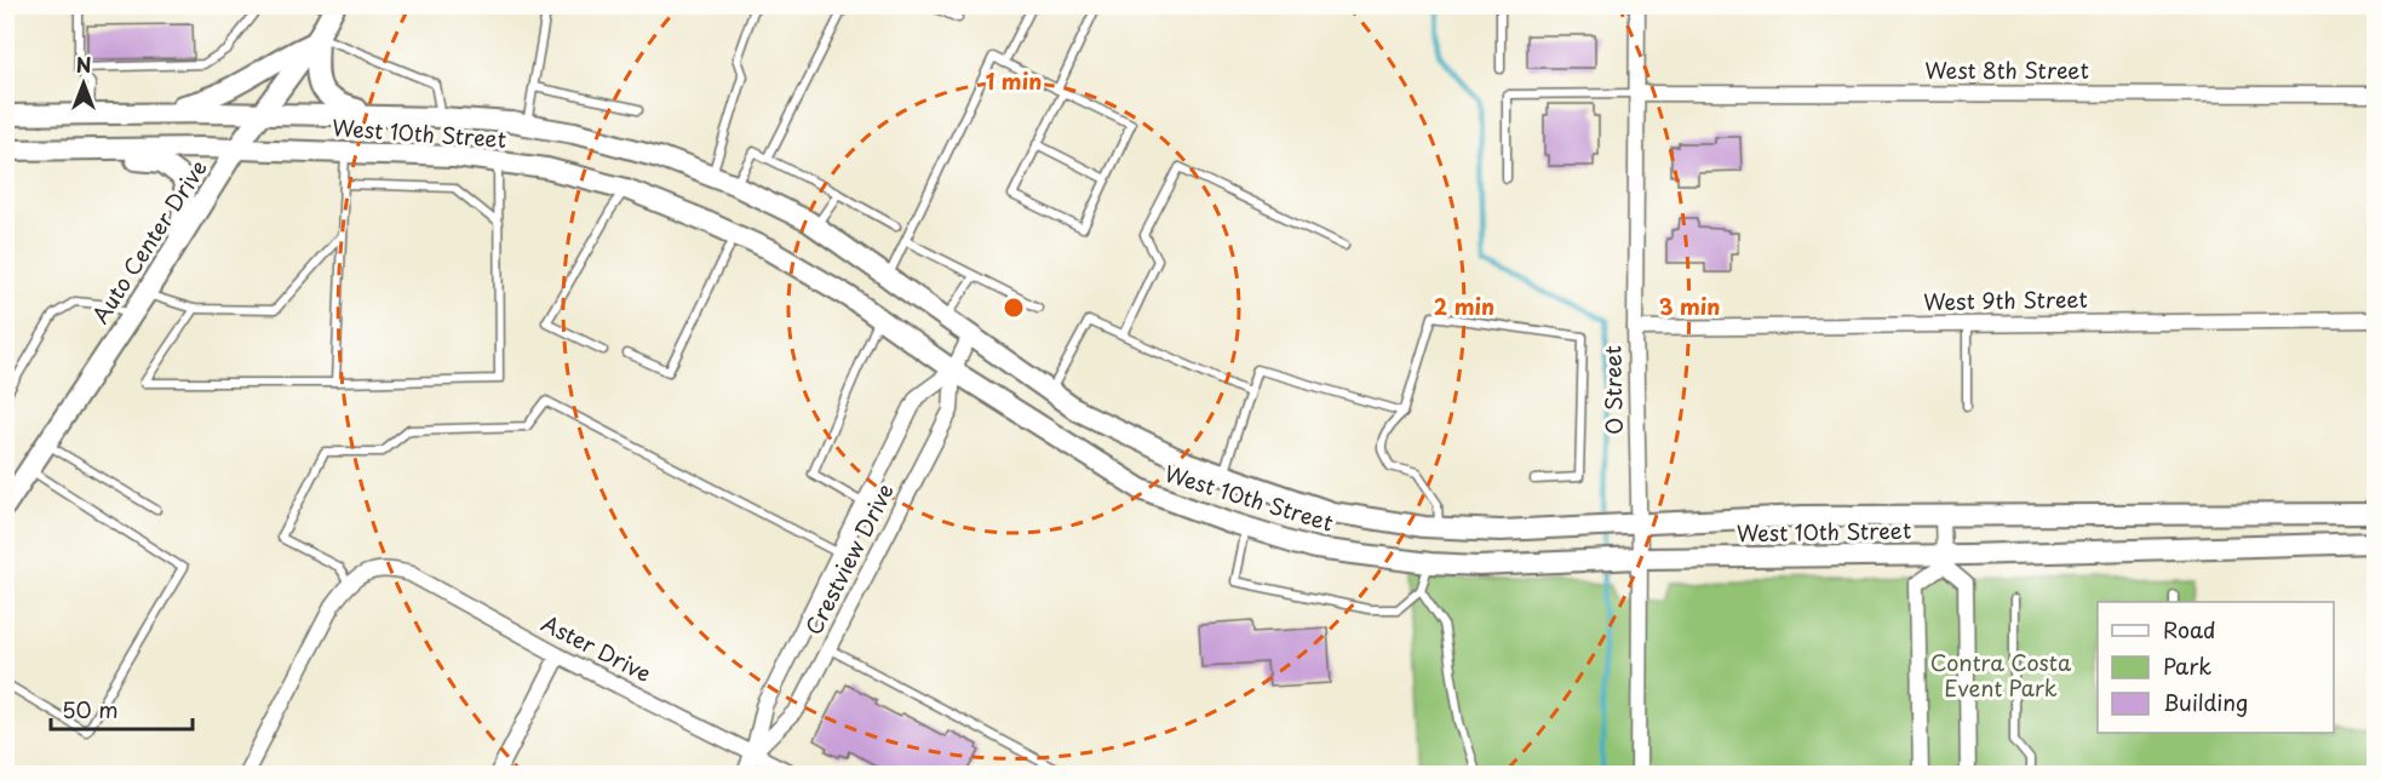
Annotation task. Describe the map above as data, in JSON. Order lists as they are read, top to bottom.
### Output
{
  "streets": {
    "main road": ["West 10th Street", "Auto Center Drive"],
    "street": [
      "West 8th Street",
      "West 9th Street",
      "O Street",
      "Crestview Drive",
      "Aster Drive"
    ]
  },
  "crossings": [
    ["West 8th Street", "O Street"],
    ["West 10th Street", "Auto Center Drive"],
    ["West 10th Street", "O Street"],
    ["West 10th Street", "Crestview Drive"],
    ["West 9th Street", "O Street"],
    ["Crestview Drive", "Aster Drive"]
  ],
  "parks": ["Contra Costa Event Park"],
  "legend": ["Road", "Park", "Building"],
  "scale_bar": "50 m",
  "north": "top",
  "rings": ["1 min", "2 min", "3 min"]
}
